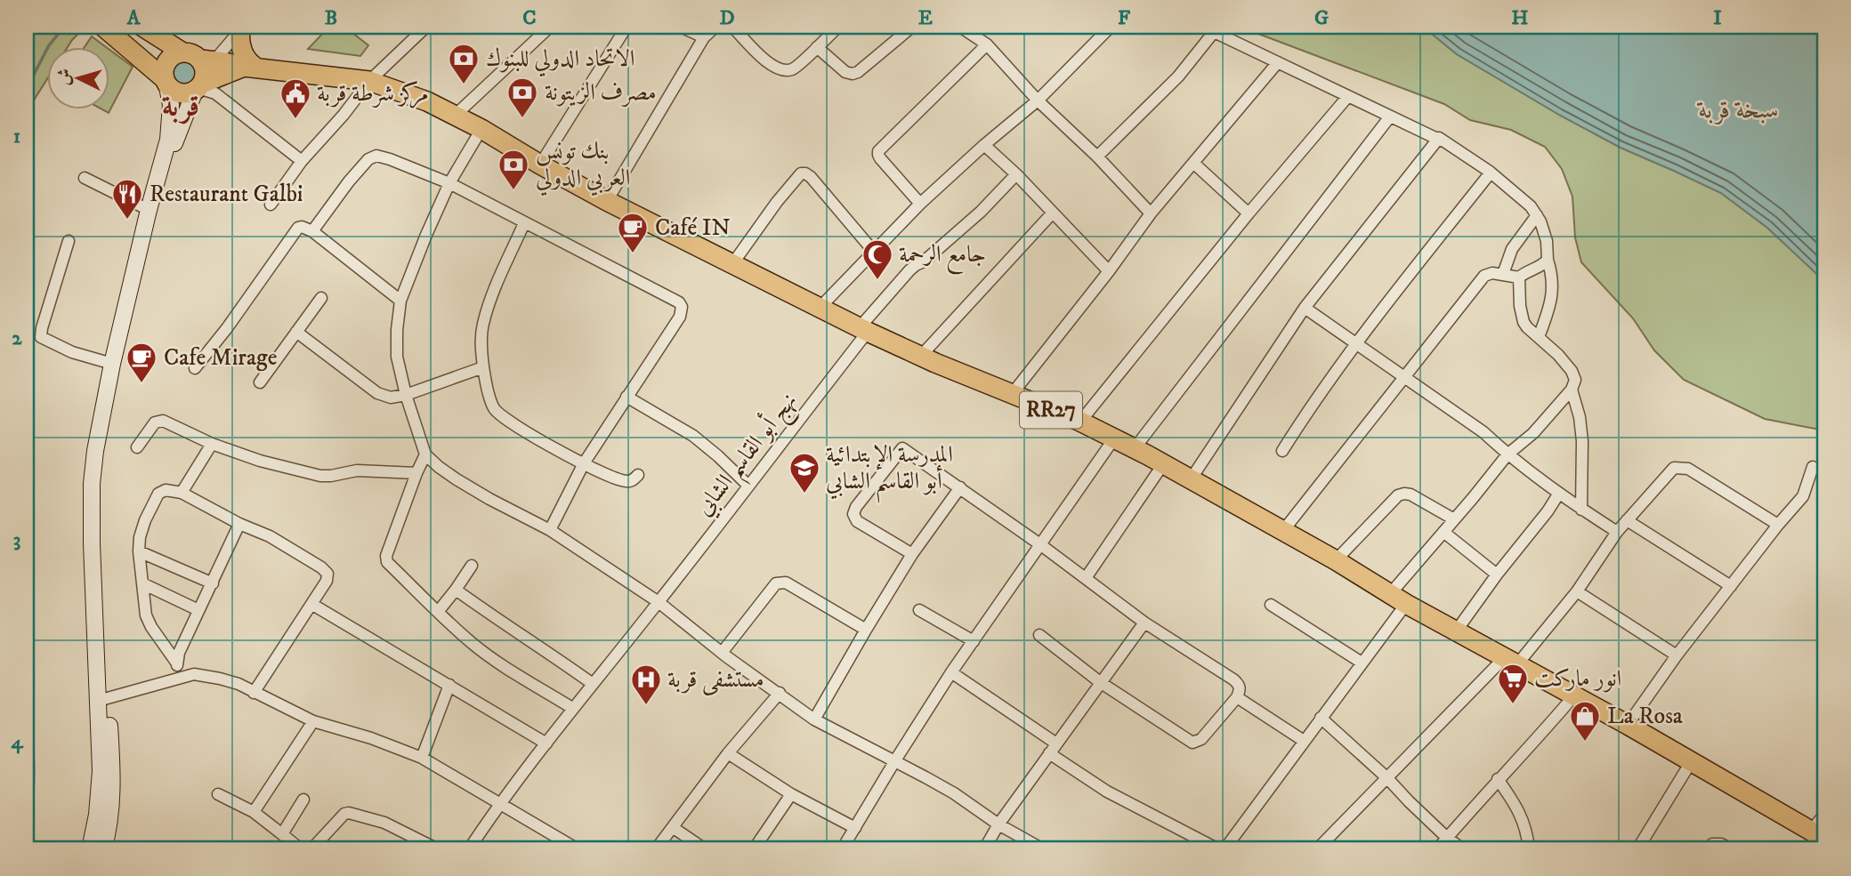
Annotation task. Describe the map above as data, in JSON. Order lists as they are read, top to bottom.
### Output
{
  "streets": {
    "highway": ["RR27"],
    "street": ["نهج أبو القاسم الشابي"]
  },
  "crossings": [
    ["RR27", "نهج أبو القاسم الشابي"]
  ],
  "districts": ["قربة"],
  "water": ["سبخة قربة"],
  "places": {
    "bank": ["الاتحاد الدولي للبنوك", "مصرف الزيتونة", "بنك تونس العربي الدولي"],
    "public building": ["مركز شرطة قربة"],
    "restaurant": ["Restaurant Galbi"],
    "cafe": ["Café IN", "Cafe Mirage"],
    "mosque": ["جامع الرحمة"],
    "school or university": ["المدرسة الإبتدائية أبو القاسم الشابي"],
    "supermarket": ["انور ماركت"],
    "hospital": ["مستشفى قربة"],
    "shop": ["La Rosa"]
  },
  "north": "left",
  "grid": {
    "columns": [
      "A",
      "B",
      "C",
      "D",
      "E",
      "F",
      "G",
      "H",
      "I"
    ],
    "rows": [
      "1",
      "2",
      "3",
      "4"
    ]
  }
}
